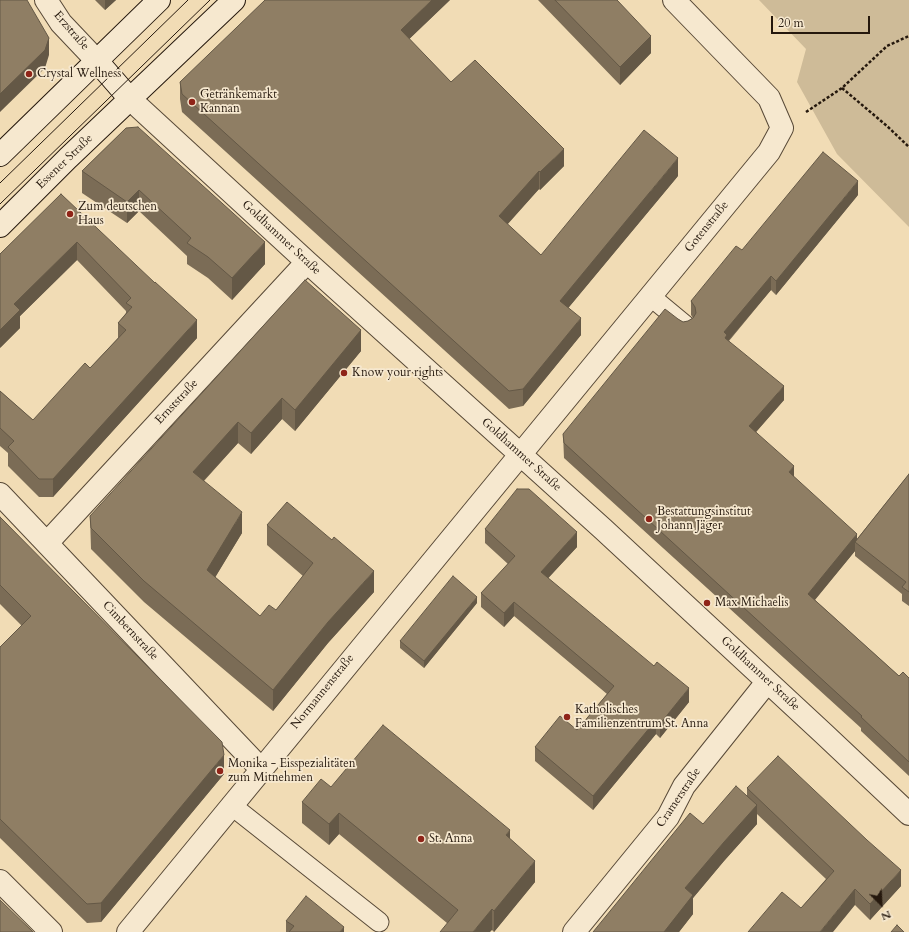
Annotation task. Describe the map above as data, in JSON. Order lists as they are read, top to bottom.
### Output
{
  "streets": {
    "street": [
      "Erzstraße",
      "Essener Straße",
      "Gotenstraße",
      "Goldhammer Straße",
      "Ernststraße",
      "Cimbernstraße",
      "Normannenstraße",
      "Cramerstraße"
    ]
  },
  "crossings": [
    ["Essener Straße", "Goldhammer Straße"],
    ["Gotenstraße", "Goldhammer Straße"],
    ["Gotenstraße", "Normannenstraße"],
    ["Goldhammer Straße", "Ernststraße"],
    ["Goldhammer Straße", "Normannenstraße"],
    ["Goldhammer Straße", "Cramerstraße"],
    ["Ernststraße", "Cimbernstraße"],
    ["Cimbernstraße", "Normannenstraße"]
  ],
  "places": [
    "Crystal Wellness",
    "Getränkemarkt Kannan",
    "Zum deutschen Haus",
    "Know your rights",
    "Bestattungsinstitut Johann Jäger",
    "Max Michaelis",
    "Katholisches Familienzentrum St. Anna",
    "Monika - Eisspezialitäten zum Mitnehmen",
    "St. Anna"
  ],
  "scale_bar": "20 m",
  "north": "bottom right"
}
